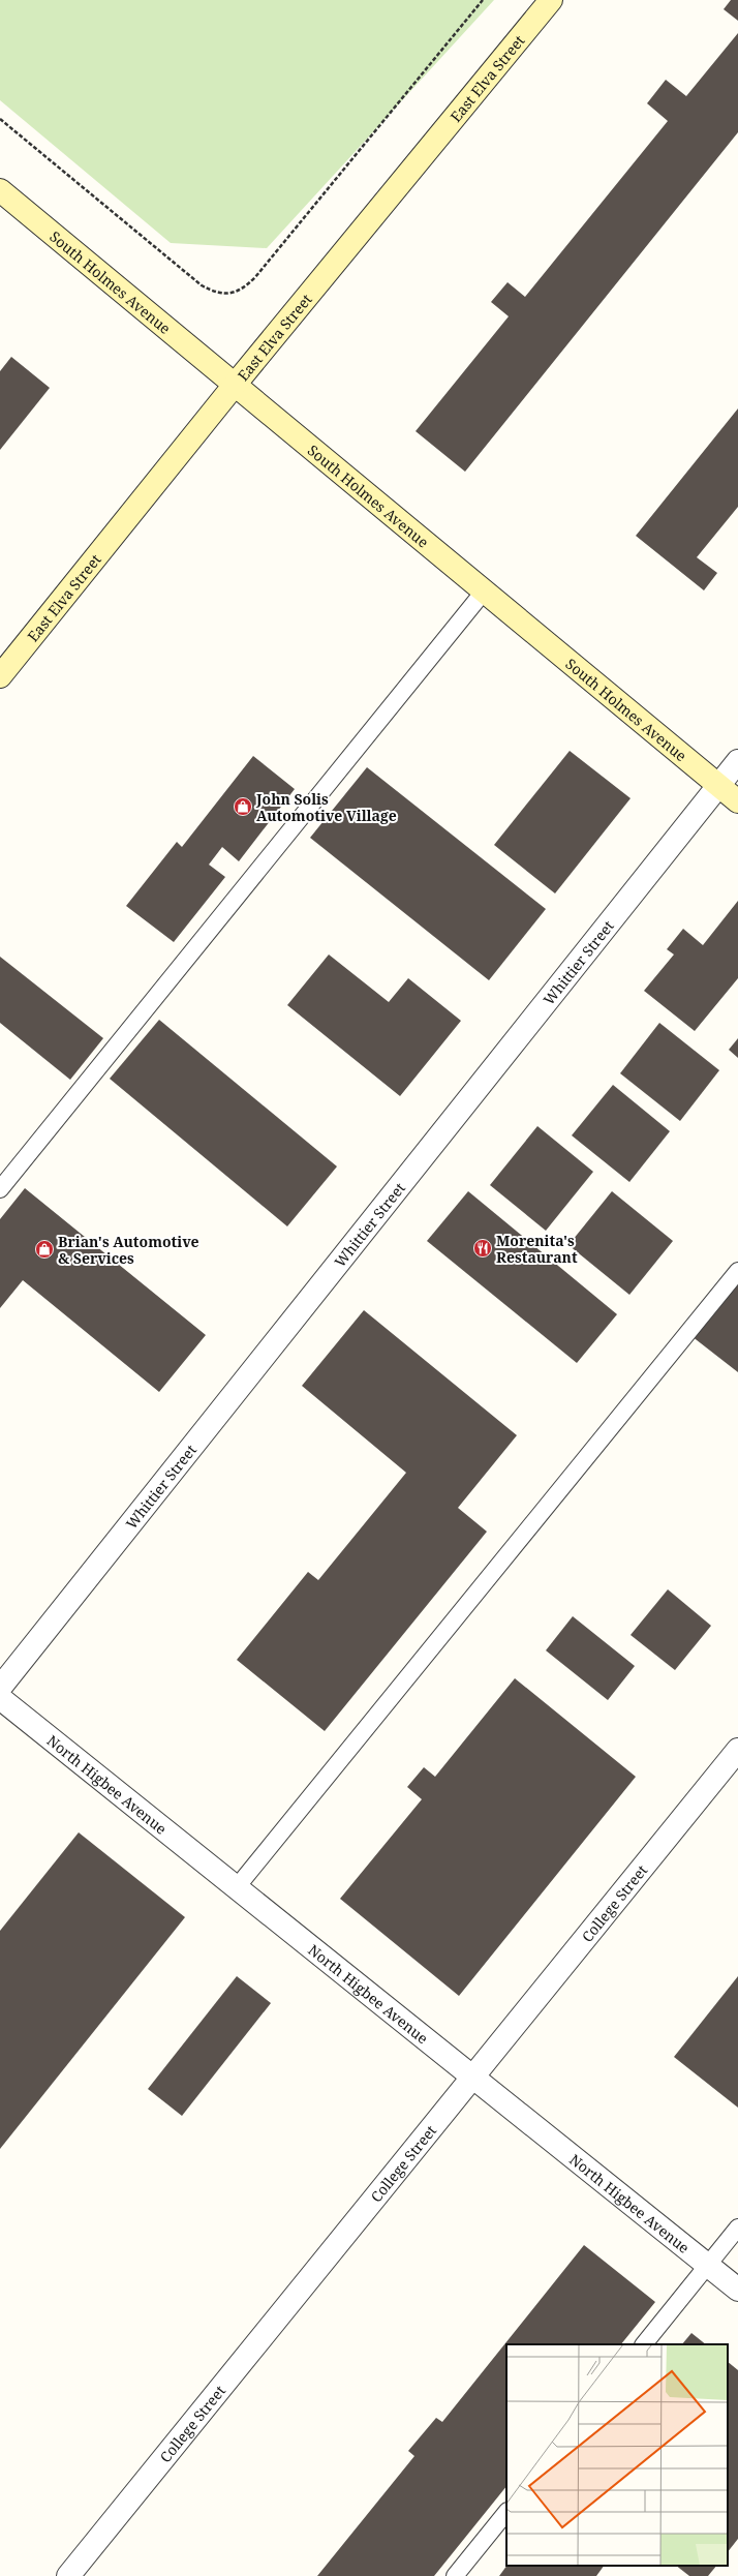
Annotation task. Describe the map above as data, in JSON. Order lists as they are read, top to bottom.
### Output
{
  "streets": {
    "main road": ["East Elva Street", "South Holmes Avenue"],
    "street": ["Whittier Street", "North Higbee Avenue", "College Street"]
  },
  "crossings": [
    ["East Elva Street", "South Holmes Avenue"],
    ["South Holmes Avenue", "Whittier Street"],
    ["North Higbee Avenue", "College Street"]
  ],
  "places": {
    "shop": ["John Solis Automotive Village", "Brian's Automotive & Services"],
    "restaurant": ["Morenita's Restaurant"]
  }
}
